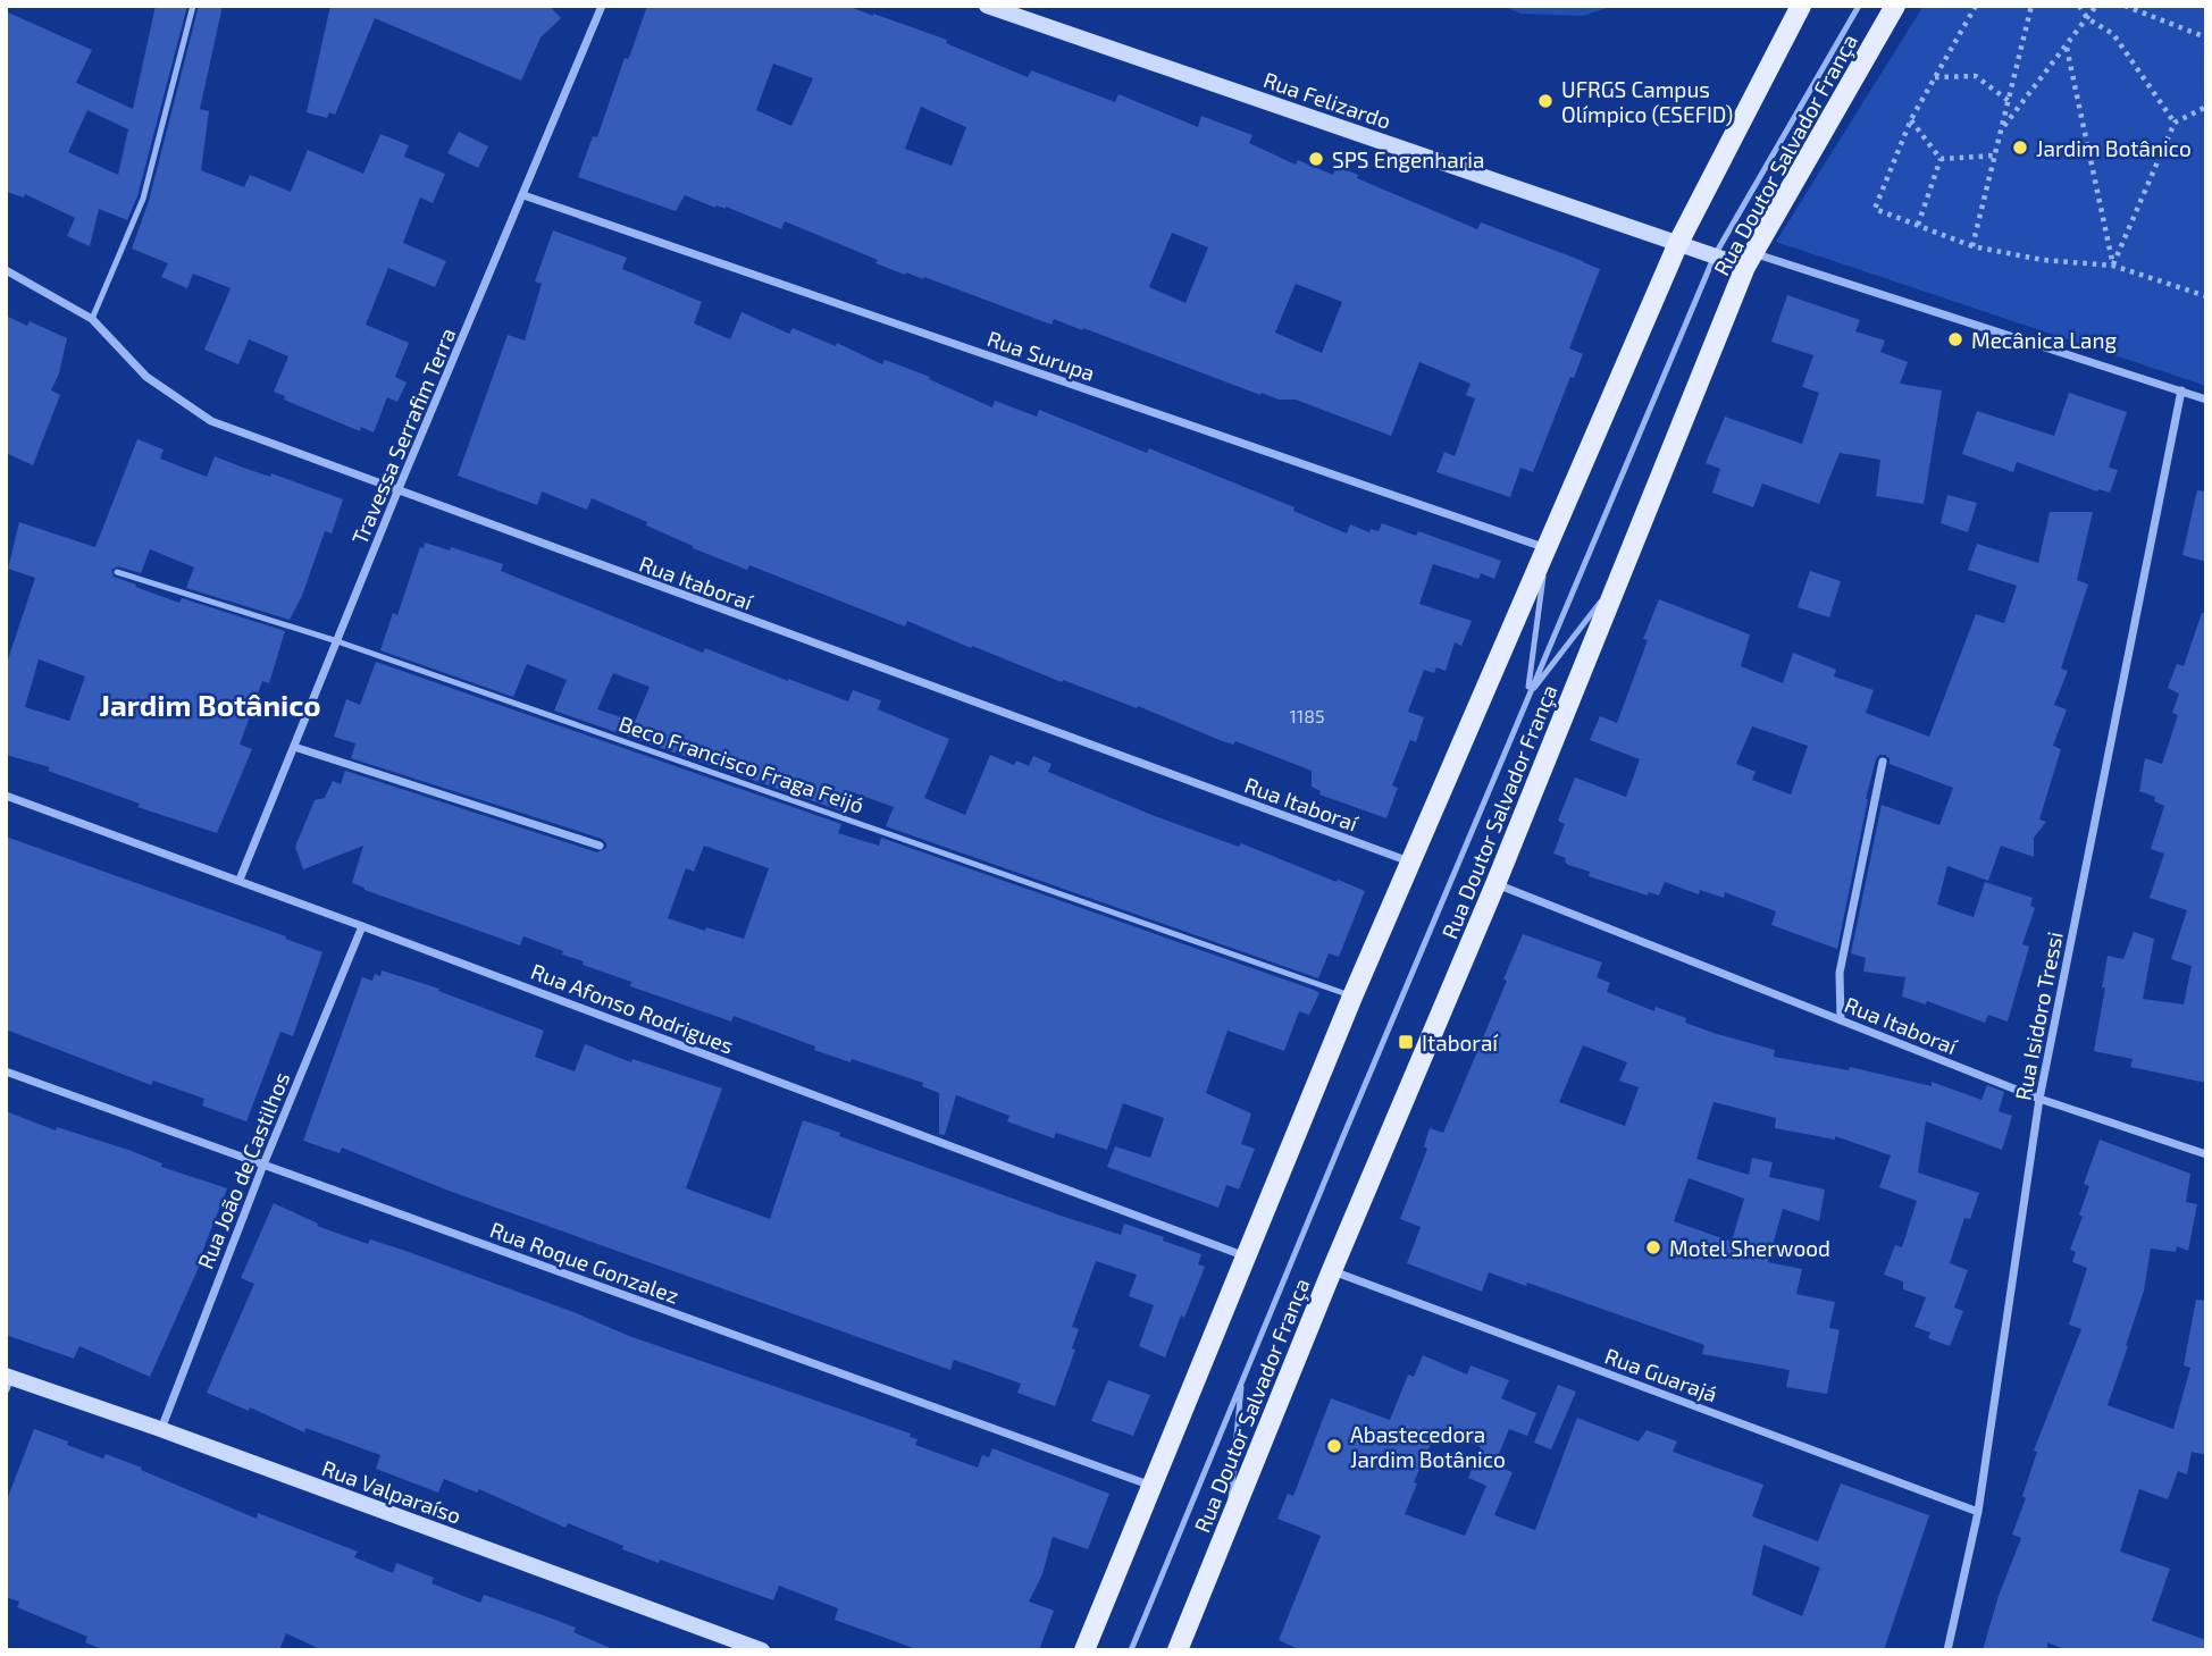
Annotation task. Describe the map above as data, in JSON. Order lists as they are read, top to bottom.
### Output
{
  "streets": {
    "main road": ["Rua Felizardo", "Rua Doutor Salvador França", "Rua Valparaíso"],
    "street": [
      "Rua Surupa",
      "Travessa Serrafim Terra",
      "Rua Itaboraí",
      "Rua Afonso Rodrigues",
      "Rua Isidoro Tressi",
      "Rua João de Castilhos",
      "Rua Roque Gonzalez",
      "Rua Guarajá"
    ],
    "lane": ["Beco Francisco Fraga Feijó"]
  },
  "crossings": [
    ["Rua Felizardo", "Rua Doutor Salvador França"],
    ["Rua Felizardo", "Rua Isidoro Tressi"],
    ["Rua Doutor Salvador França", "Rua Itaboraí"],
    ["Rua Doutor Salvador França", "Rua Guarajá"],
    ["Rua Surupa", "Travessa Serrafim Terra"],
    ["Travessa Serrafim Terra", "Rua Itaboraí"],
    ["Travessa Serrafim Terra", "Beco Francisco Fraga Feijó"],
    ["Travessa Serrafim Terra", "Rua Afonso Rodrigues"],
    ["Rua Itaboraí", "Rua Isidoro Tressi"],
    ["Rua Afonso Rodrigues", "Rua João de Castilhos"],
    ["Rua Isidoro Tressi", "Rua Guarajá"],
    ["Rua João de Castilhos", "Rua Roque Gonzalez"],
    ["Rua João de Castilhos", "Rua Valparaíso"]
  ],
  "districts": ["Jardim Botânico"],
  "places": {
    "other": [
      "UFRGS Campus Olímpico (ESEFID)",
      "Jardim Botânico",
      "SPS Engenharia",
      "Mecânica Lang",
      "Motel Sherwood",
      "Abastecedora Jardim Botânico"
    ],
    "transit": ["Itaboraí"]
  },
  "house_numbers": ["1185"]
}
